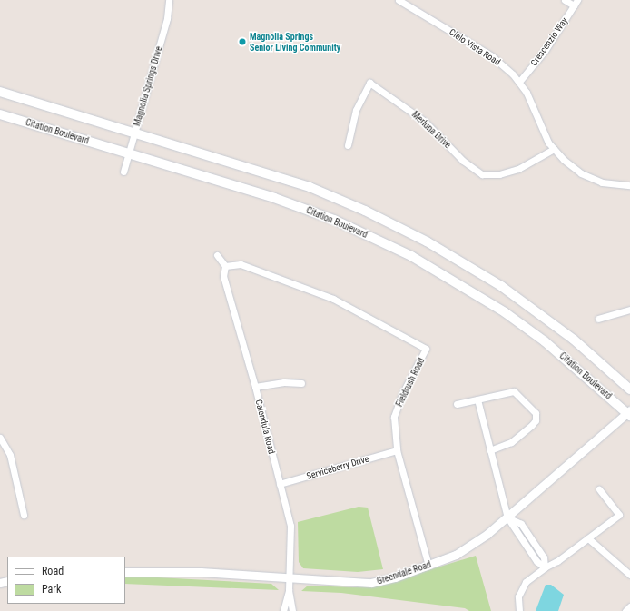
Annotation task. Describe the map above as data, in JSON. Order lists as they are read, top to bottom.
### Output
{
  "streets": {
    "main road": ["Citation Boulevard"],
    "street": [
      "Crescenzio Way",
      "Cielo Vista Road",
      "Magnolia Springs Drive",
      "Merluna Drive",
      "Fieldrush Road",
      "Calendula Road",
      "Serviceberry Drive",
      "Greendale Road"
    ]
  },
  "crossings": [
    ["Crescenzio Way", "Cielo Vista Road"],
    ["Cielo Vista Road", "Merluna Drive"],
    ["Magnolia Springs Drive", "Citation Boulevard"],
    ["Citation Boulevard", "Greendale Road"],
    ["Fieldrush Road", "Calendula Road"],
    ["Fieldrush Road", "Serviceberry Drive"],
    ["Fieldrush Road", "Greendale Road"],
    ["Calendula Road", "Serviceberry Drive"],
    ["Calendula Road", "Greendale Road"]
  ],
  "places": ["Magnolia Springs Senior Living Community"],
  "legend": ["Road", "Park"]
}
